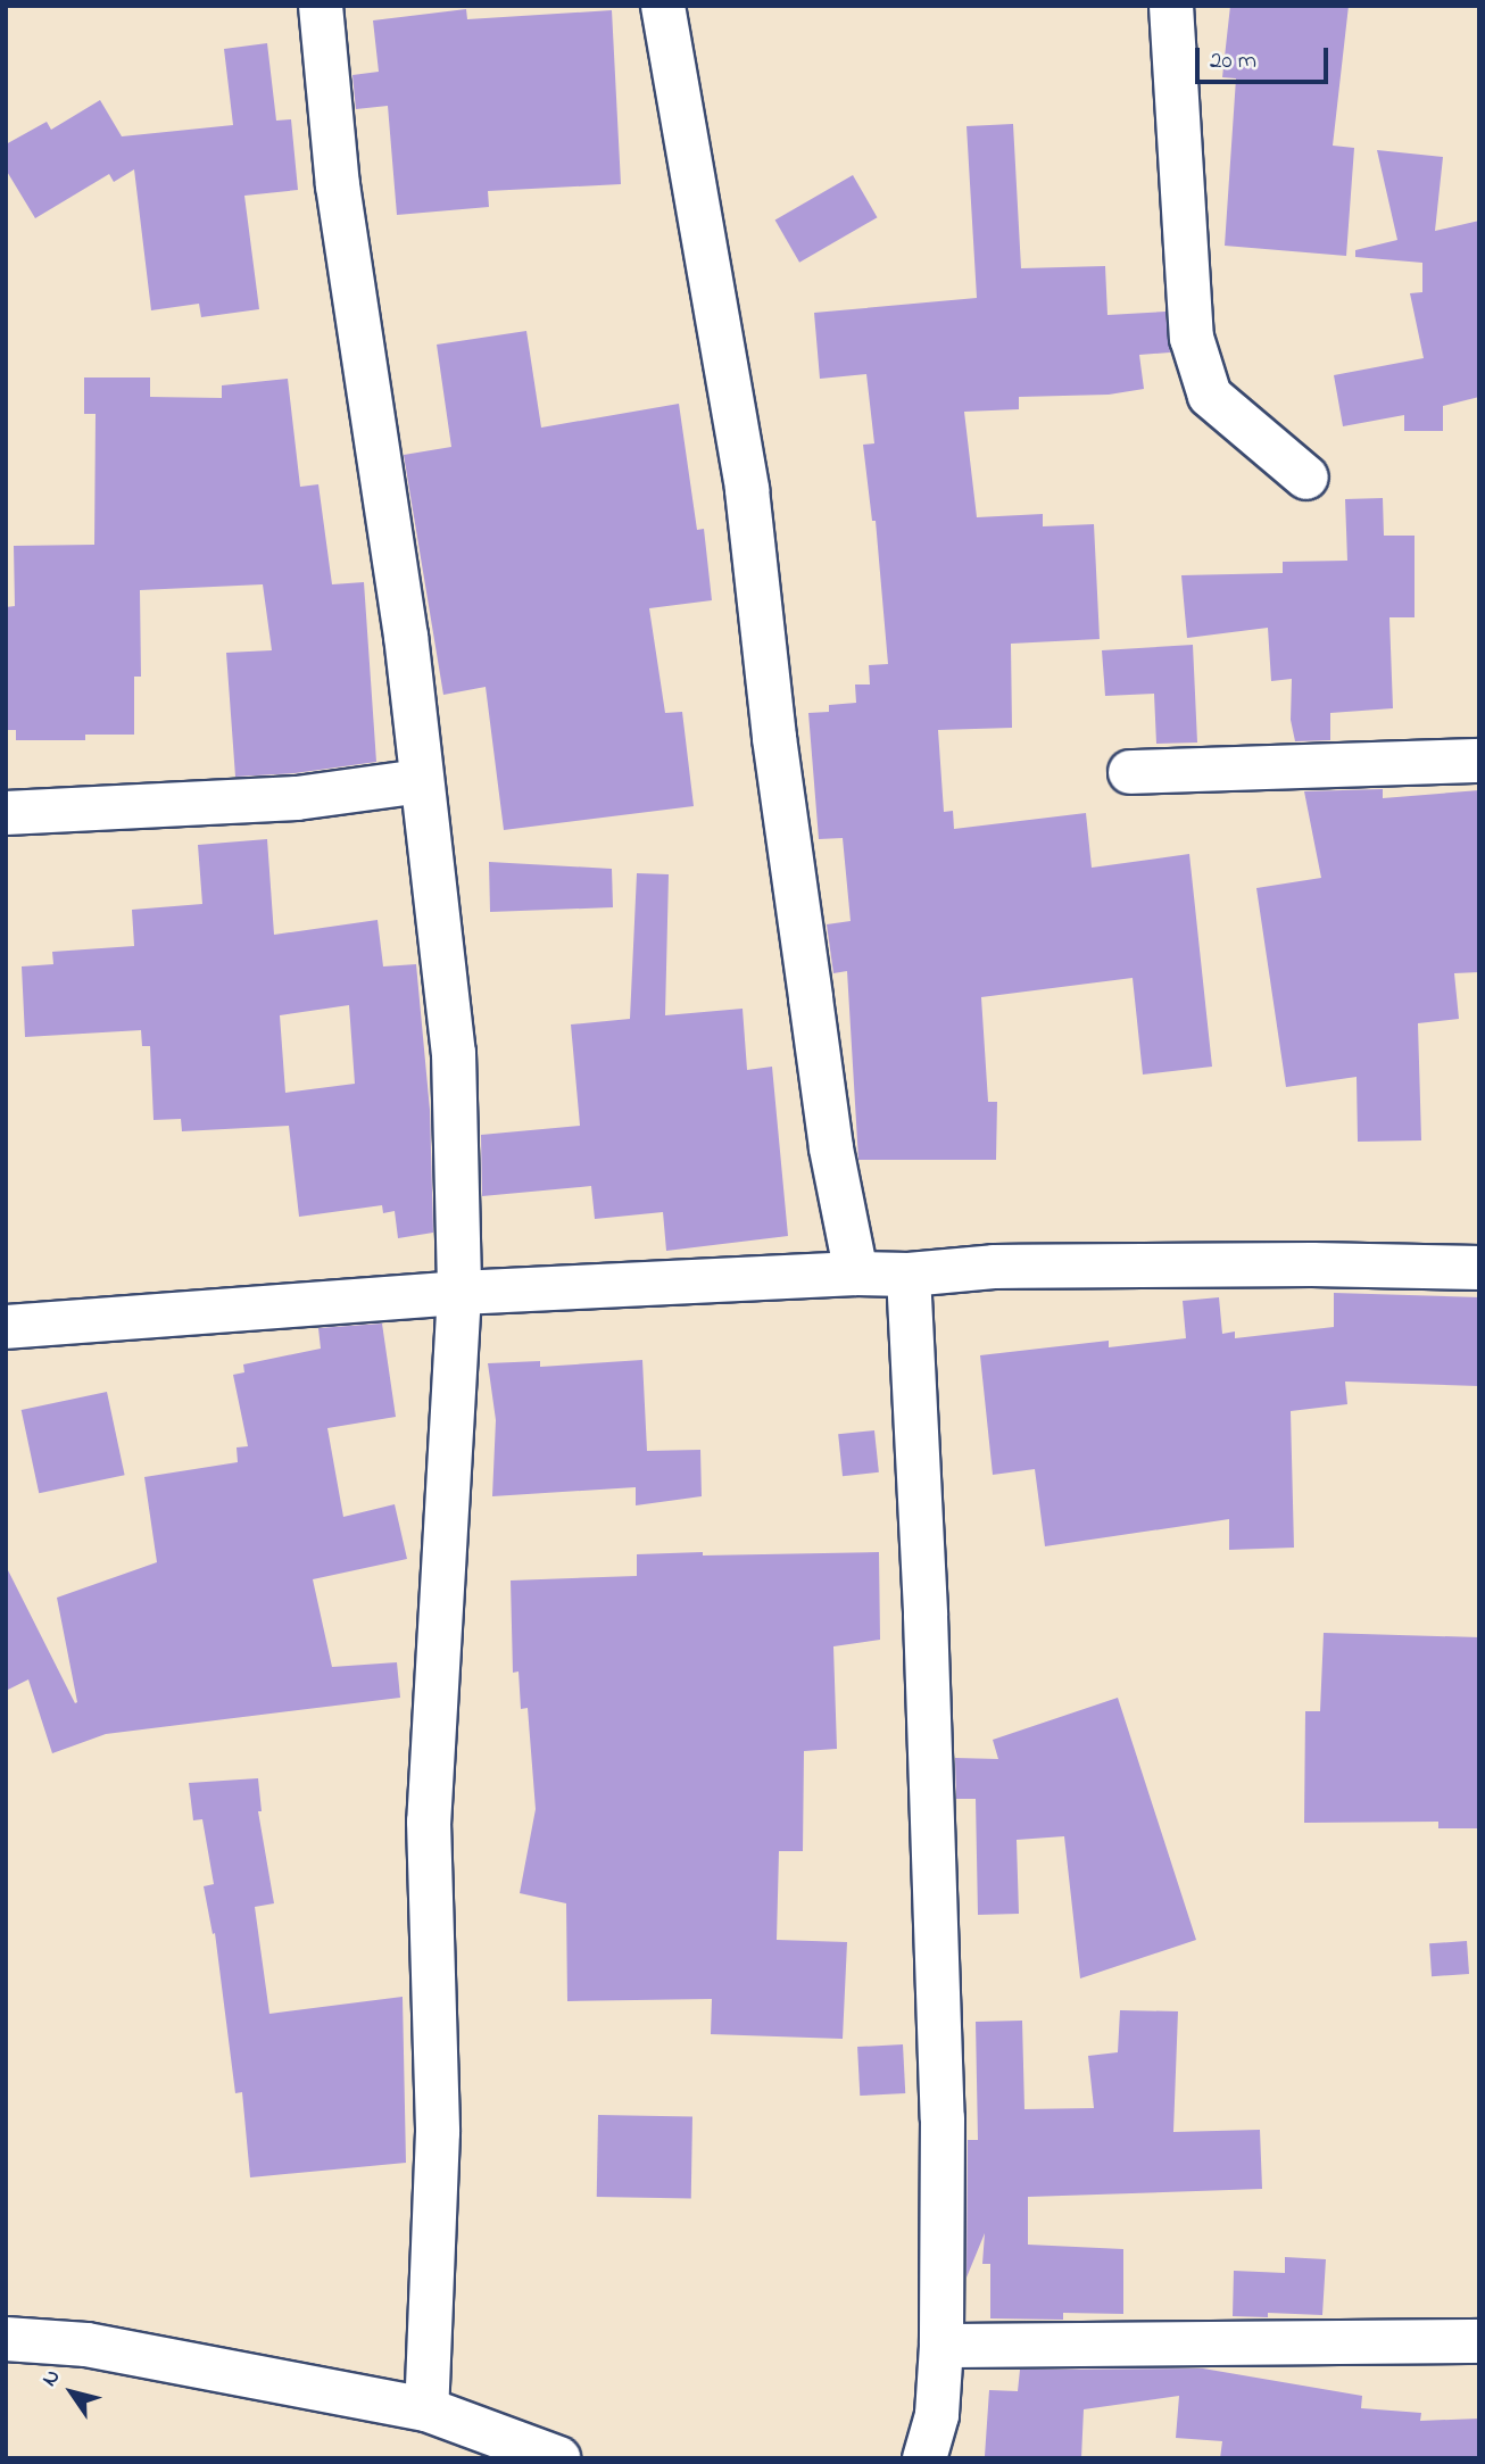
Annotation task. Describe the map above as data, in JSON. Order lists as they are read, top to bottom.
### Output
{
  "scale_bar": "20 m",
  "north": "top left"
}
